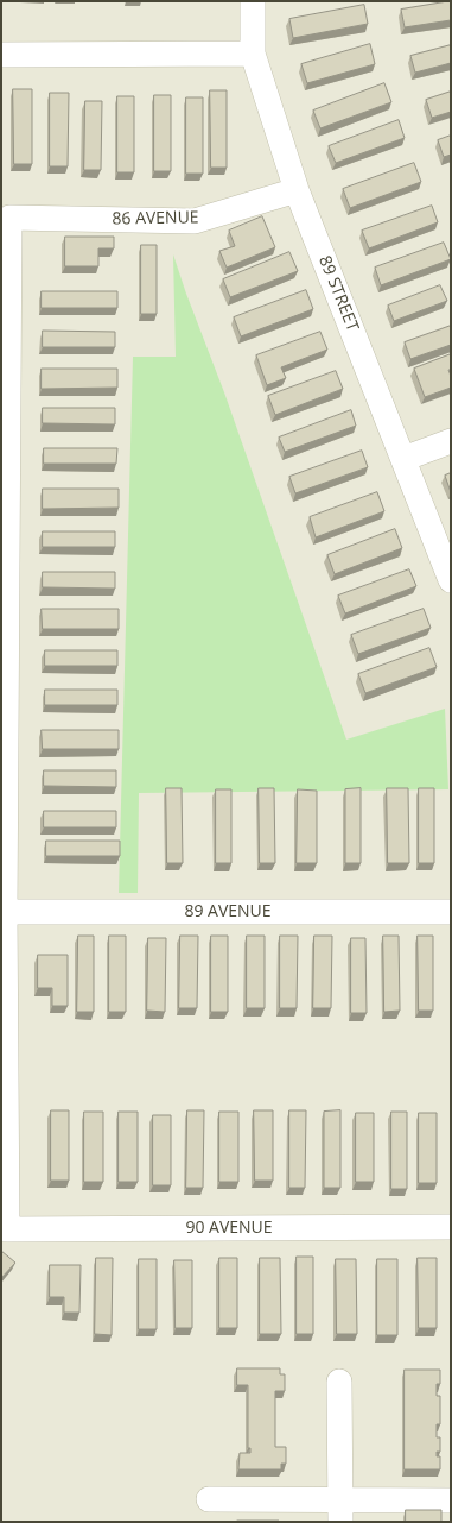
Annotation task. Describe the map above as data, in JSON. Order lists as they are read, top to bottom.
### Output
{
  "streets": {
    "street": [
      "86 AVENUE",
      "89 STREET",
      "89 AVENUE",
      "90 AVENUE"
    ]
  },
  "crossings": [
    ["86 AVENUE", "89 STREET"],
    ["86 AVENUE", "89 AVENUE"],
    ["86 AVENUE", "90 AVENUE"],
    ["89 AVENUE", "90 AVENUE"]
  ]
}
